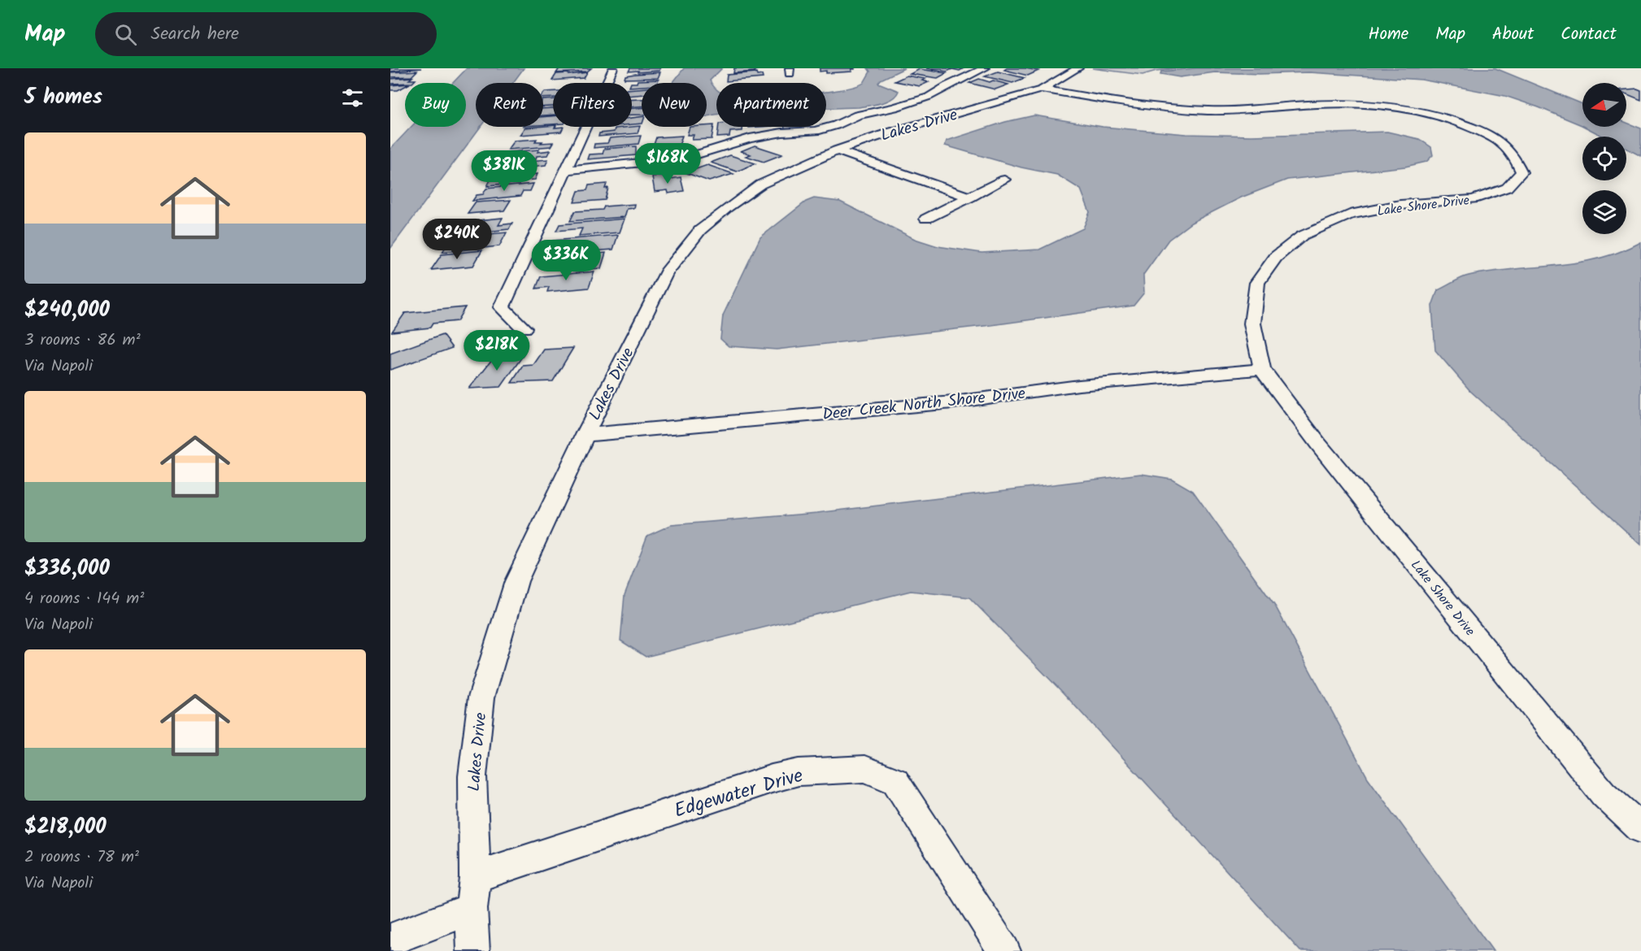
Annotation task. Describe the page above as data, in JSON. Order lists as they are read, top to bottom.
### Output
{
  "streets": {
    "street": [
      "Lakes Drive",
      "Lake Shore Drive",
      "Deer Creek North Shore Drive",
      "Edgewater Drive"
    ]
  },
  "crossings": [
    ["Lakes Drive", "Lake Shore Drive"],
    ["Lakes Drive", "Deer Creek North Shore Drive"],
    ["Lakes Drive", "Edgewater Drive"],
    ["Lake Shore Drive", "Deer Creek North Shore Drive"]
  ],
  "north": "left",
  "page": {
    "header": "Map",
    "search": "Search here",
    "nav": [
      "Home",
      "Map",
      "About",
      "Contact"
    ],
    "heading": "5 homes",
    "chip": [
      "Buy",
      "Rent",
      "Filters",
      "New",
      "Apartment"
    ],
    "list": [
      {
        "name": "$240,000",
        "note": "3 rooms · 86 m² · Via Napoli"
      },
      {
        "name": "$336,000",
        "note": "4 rooms · 144 m² · Via Napoli"
      },
      {
        "name": "$218,000",
        "note": "2 rooms · 78 m² · Via Napoli"
      }
    ],
    "price": [
      "$168K",
      "$381K",
      "$240K",
      "$336K",
      "$218K"
    ]
  }
}
